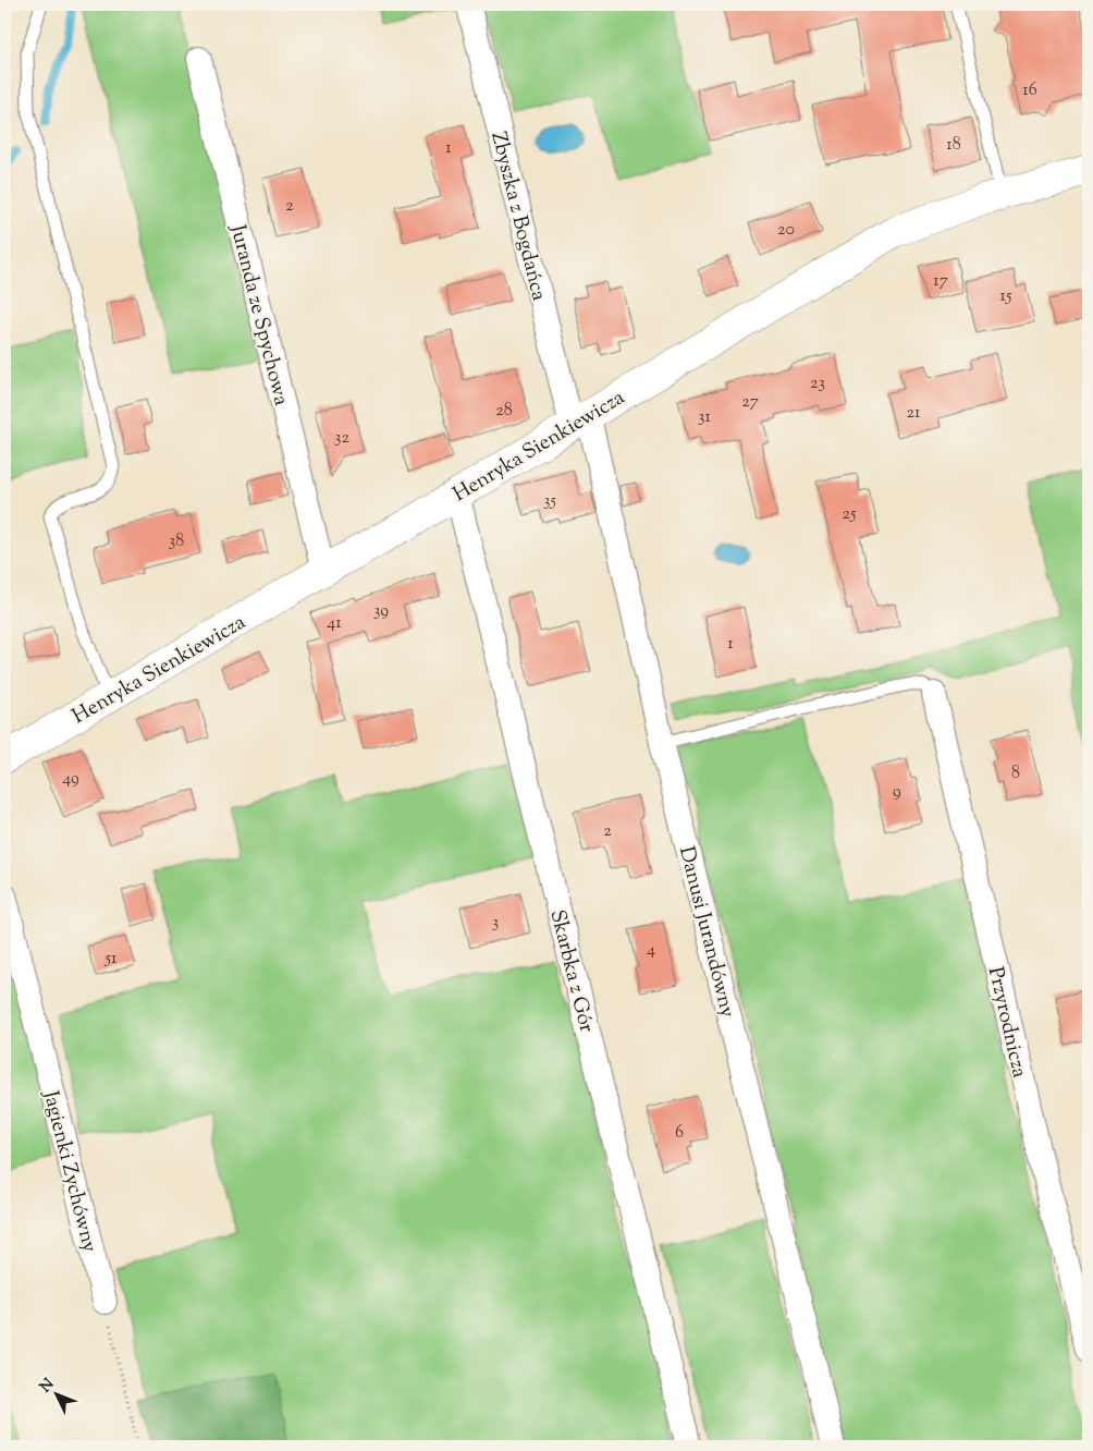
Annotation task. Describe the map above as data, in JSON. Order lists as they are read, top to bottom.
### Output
{
  "streets": {
    "street": [
      "Zbyszka z Bogdańca",
      "Juranda ze Spychowa",
      "Henryka Sienkiewicza",
      "Danusi Jurandówny",
      "Skarbka z Gór",
      "Przyrodnicza",
      "Jagienki Zychówny"
    ]
  },
  "crossings": [
    ["Zbyszka z Bogdańca", "Henryka Sienkiewicza"],
    ["Zbyszka z Bogdańca", "Danusi Jurandówny"],
    ["Juranda ze Spychowa", "Henryka Sienkiewicza"],
    ["Henryka Sienkiewicza", "Danusi Jurandówny"],
    ["Henryka Sienkiewicza", "Skarbka z Gór"]
  ],
  "house_numbers": [
    "16",
    "18",
    "1",
    "2",
    "20",
    "17",
    "15",
    "23",
    "27",
    "28",
    "21",
    "31",
    "32",
    "35",
    "25",
    "38",
    "39",
    "41",
    "1",
    "8",
    "49",
    "9",
    "2",
    "3",
    "4",
    "51",
    "6"
  ],
  "north": "top left"
}
